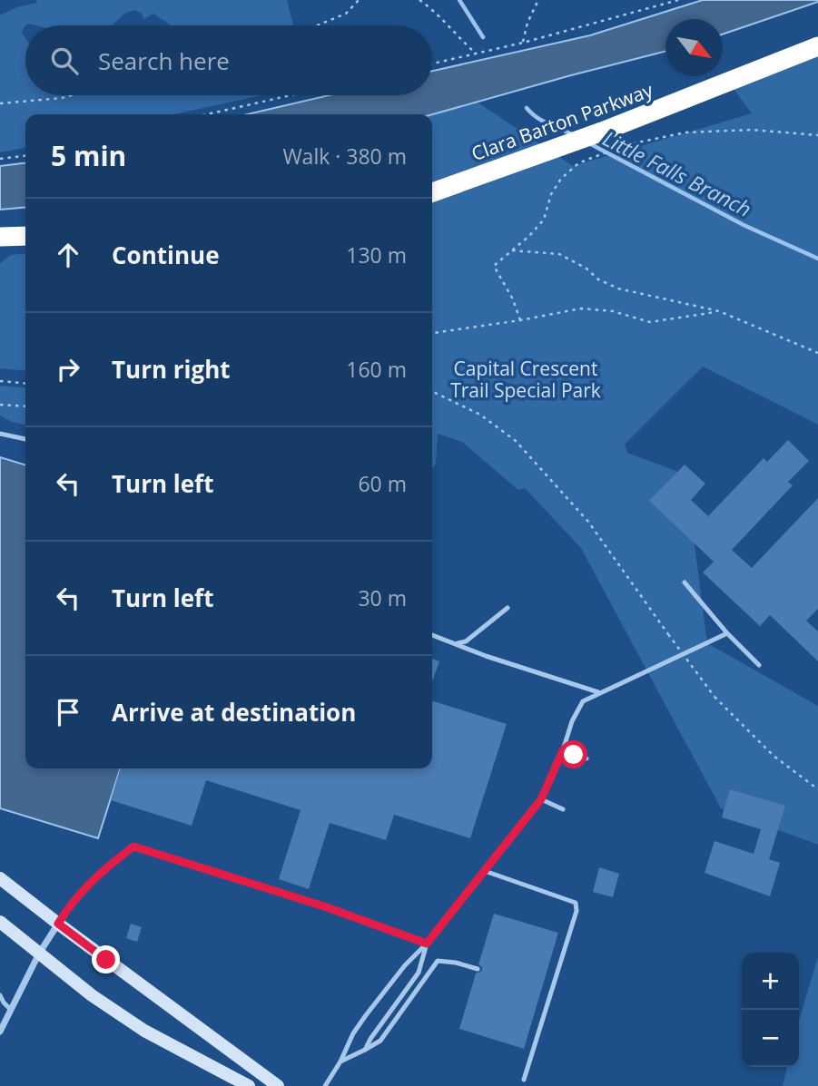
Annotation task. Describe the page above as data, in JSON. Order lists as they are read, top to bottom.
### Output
{
  "streets": {
    "highway": ["Clara Barton Parkway"]
  },
  "water": ["Little Falls Branch"],
  "parks": ["Capital Crescent Trail Special Park"],
  "north": "bottom right",
  "page": {
    "search": "Search here",
    "heading": ["5 min", "Walk · 380 m"],
    "list": [
      ["Continue", "130 m"],
      ["Turn right", "160 m"],
      ["Turn left", "60 m"],
      ["Turn left", "30 m"],
      "Arrive at destination"
    ],
    "map_buttons": ["+", "−"]
  }
}
